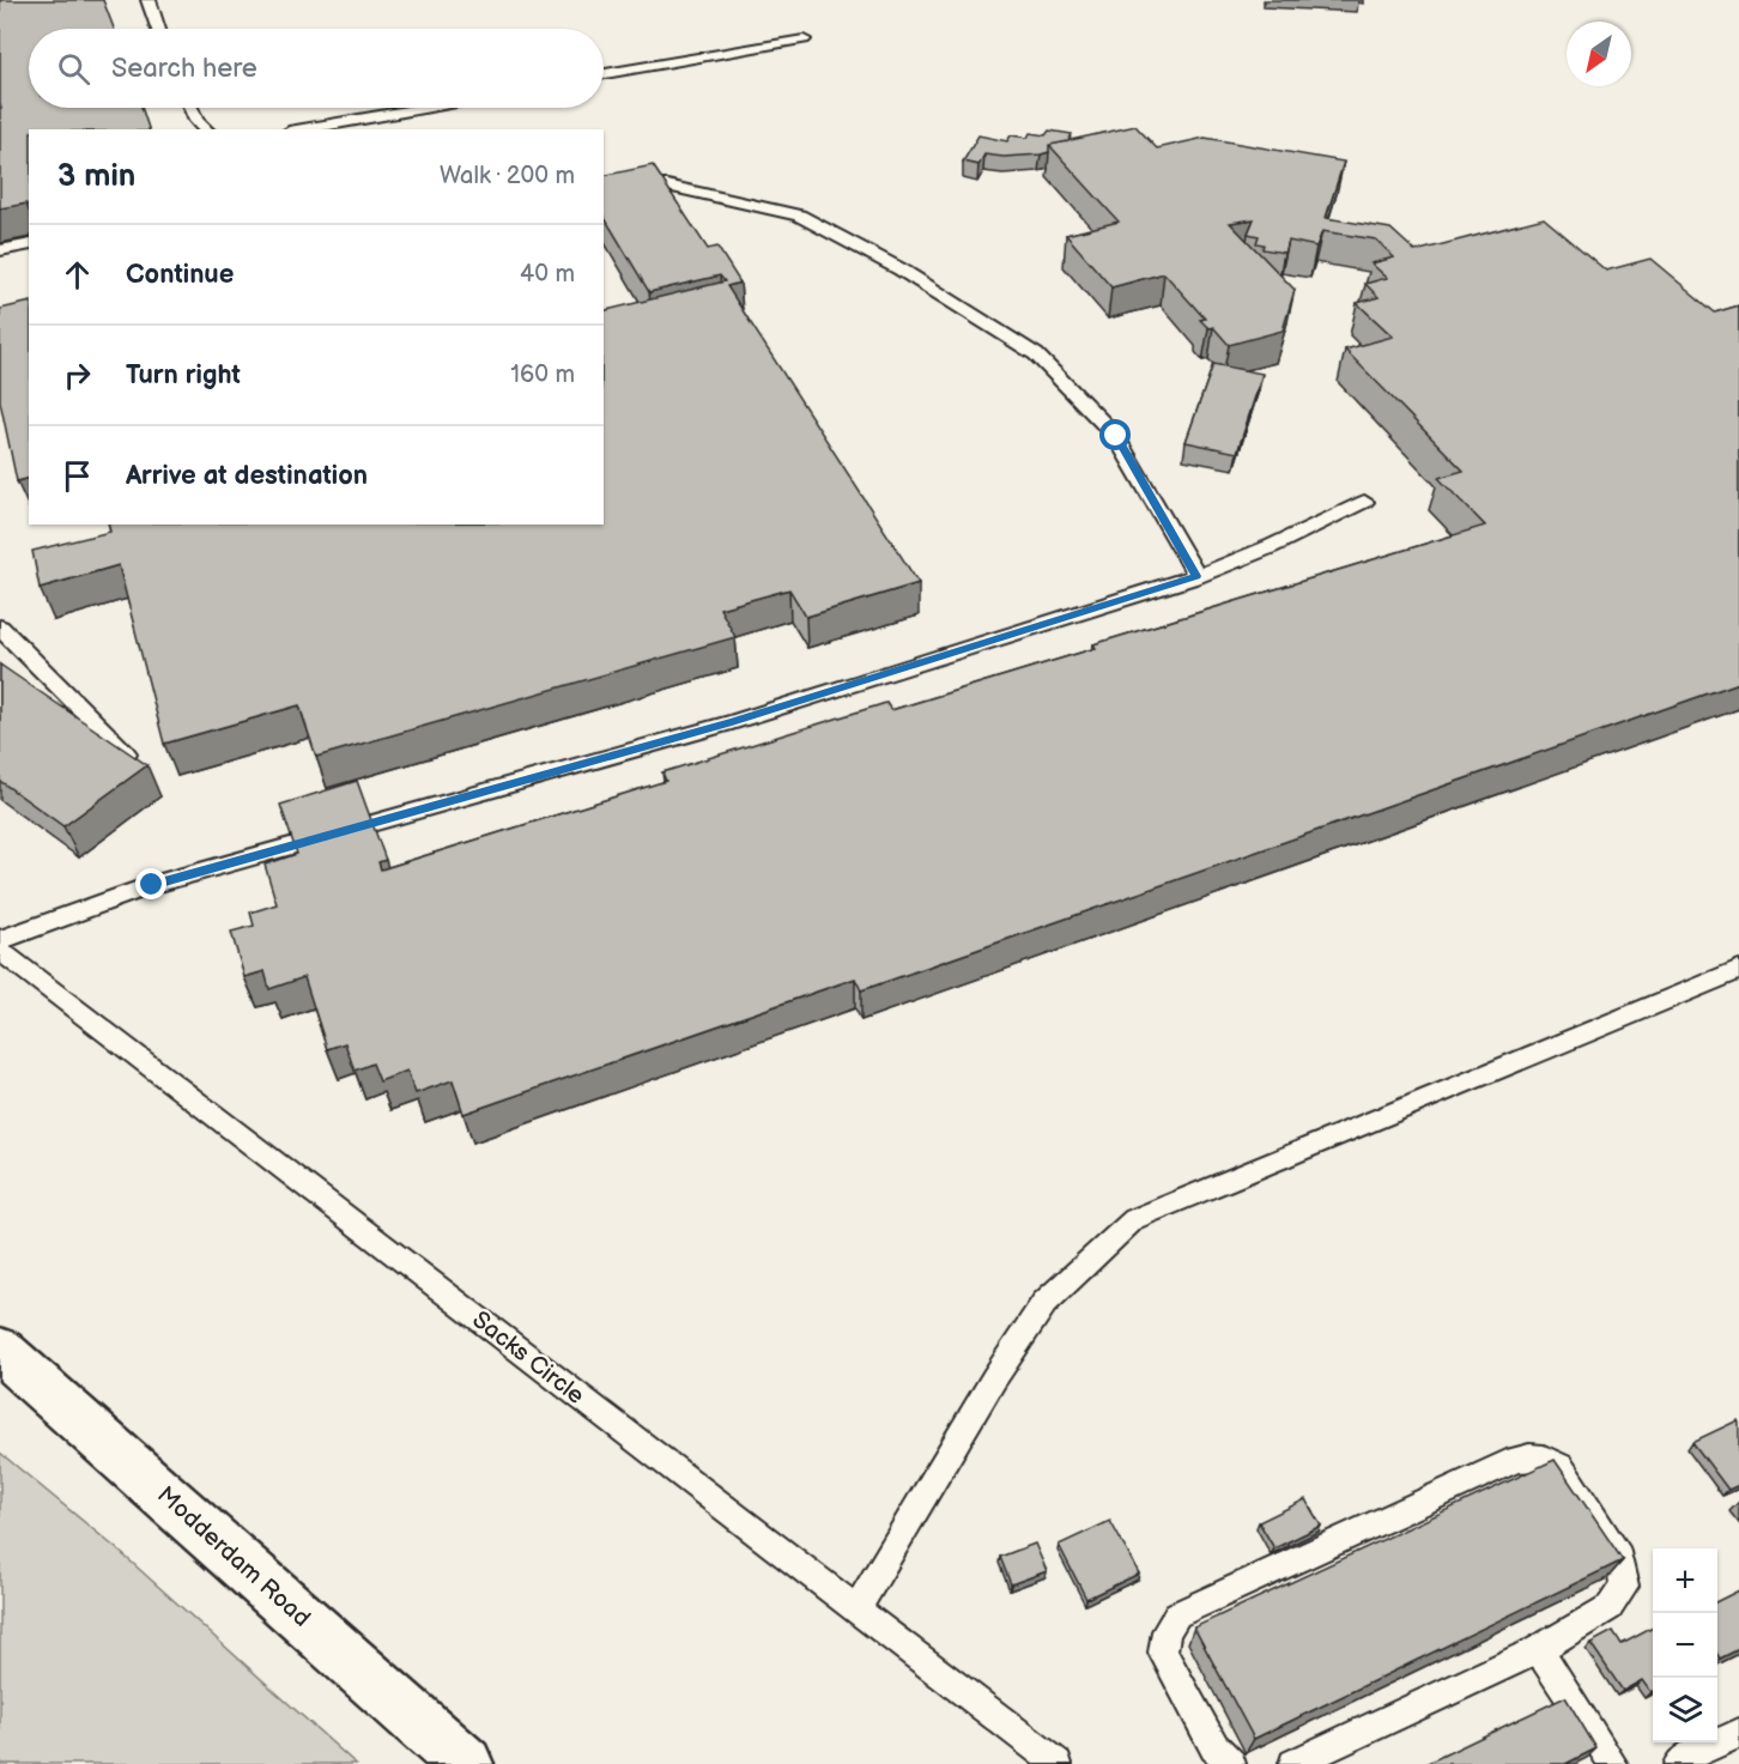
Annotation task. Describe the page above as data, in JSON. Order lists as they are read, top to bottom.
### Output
{
  "streets": {
    "street": ["Modderdam Road"],
    "lane": ["Sacks Circle"]
  },
  "north": "bottom left",
  "page": {
    "search": "Search here",
    "heading": ["3 min", "Walk · 200 m"],
    "list": [
      ["Continue", "40 m"],
      ["Turn right", "160 m"],
      "Arrive at destination"
    ],
    "map_buttons": ["+", "−"]
  }
}
